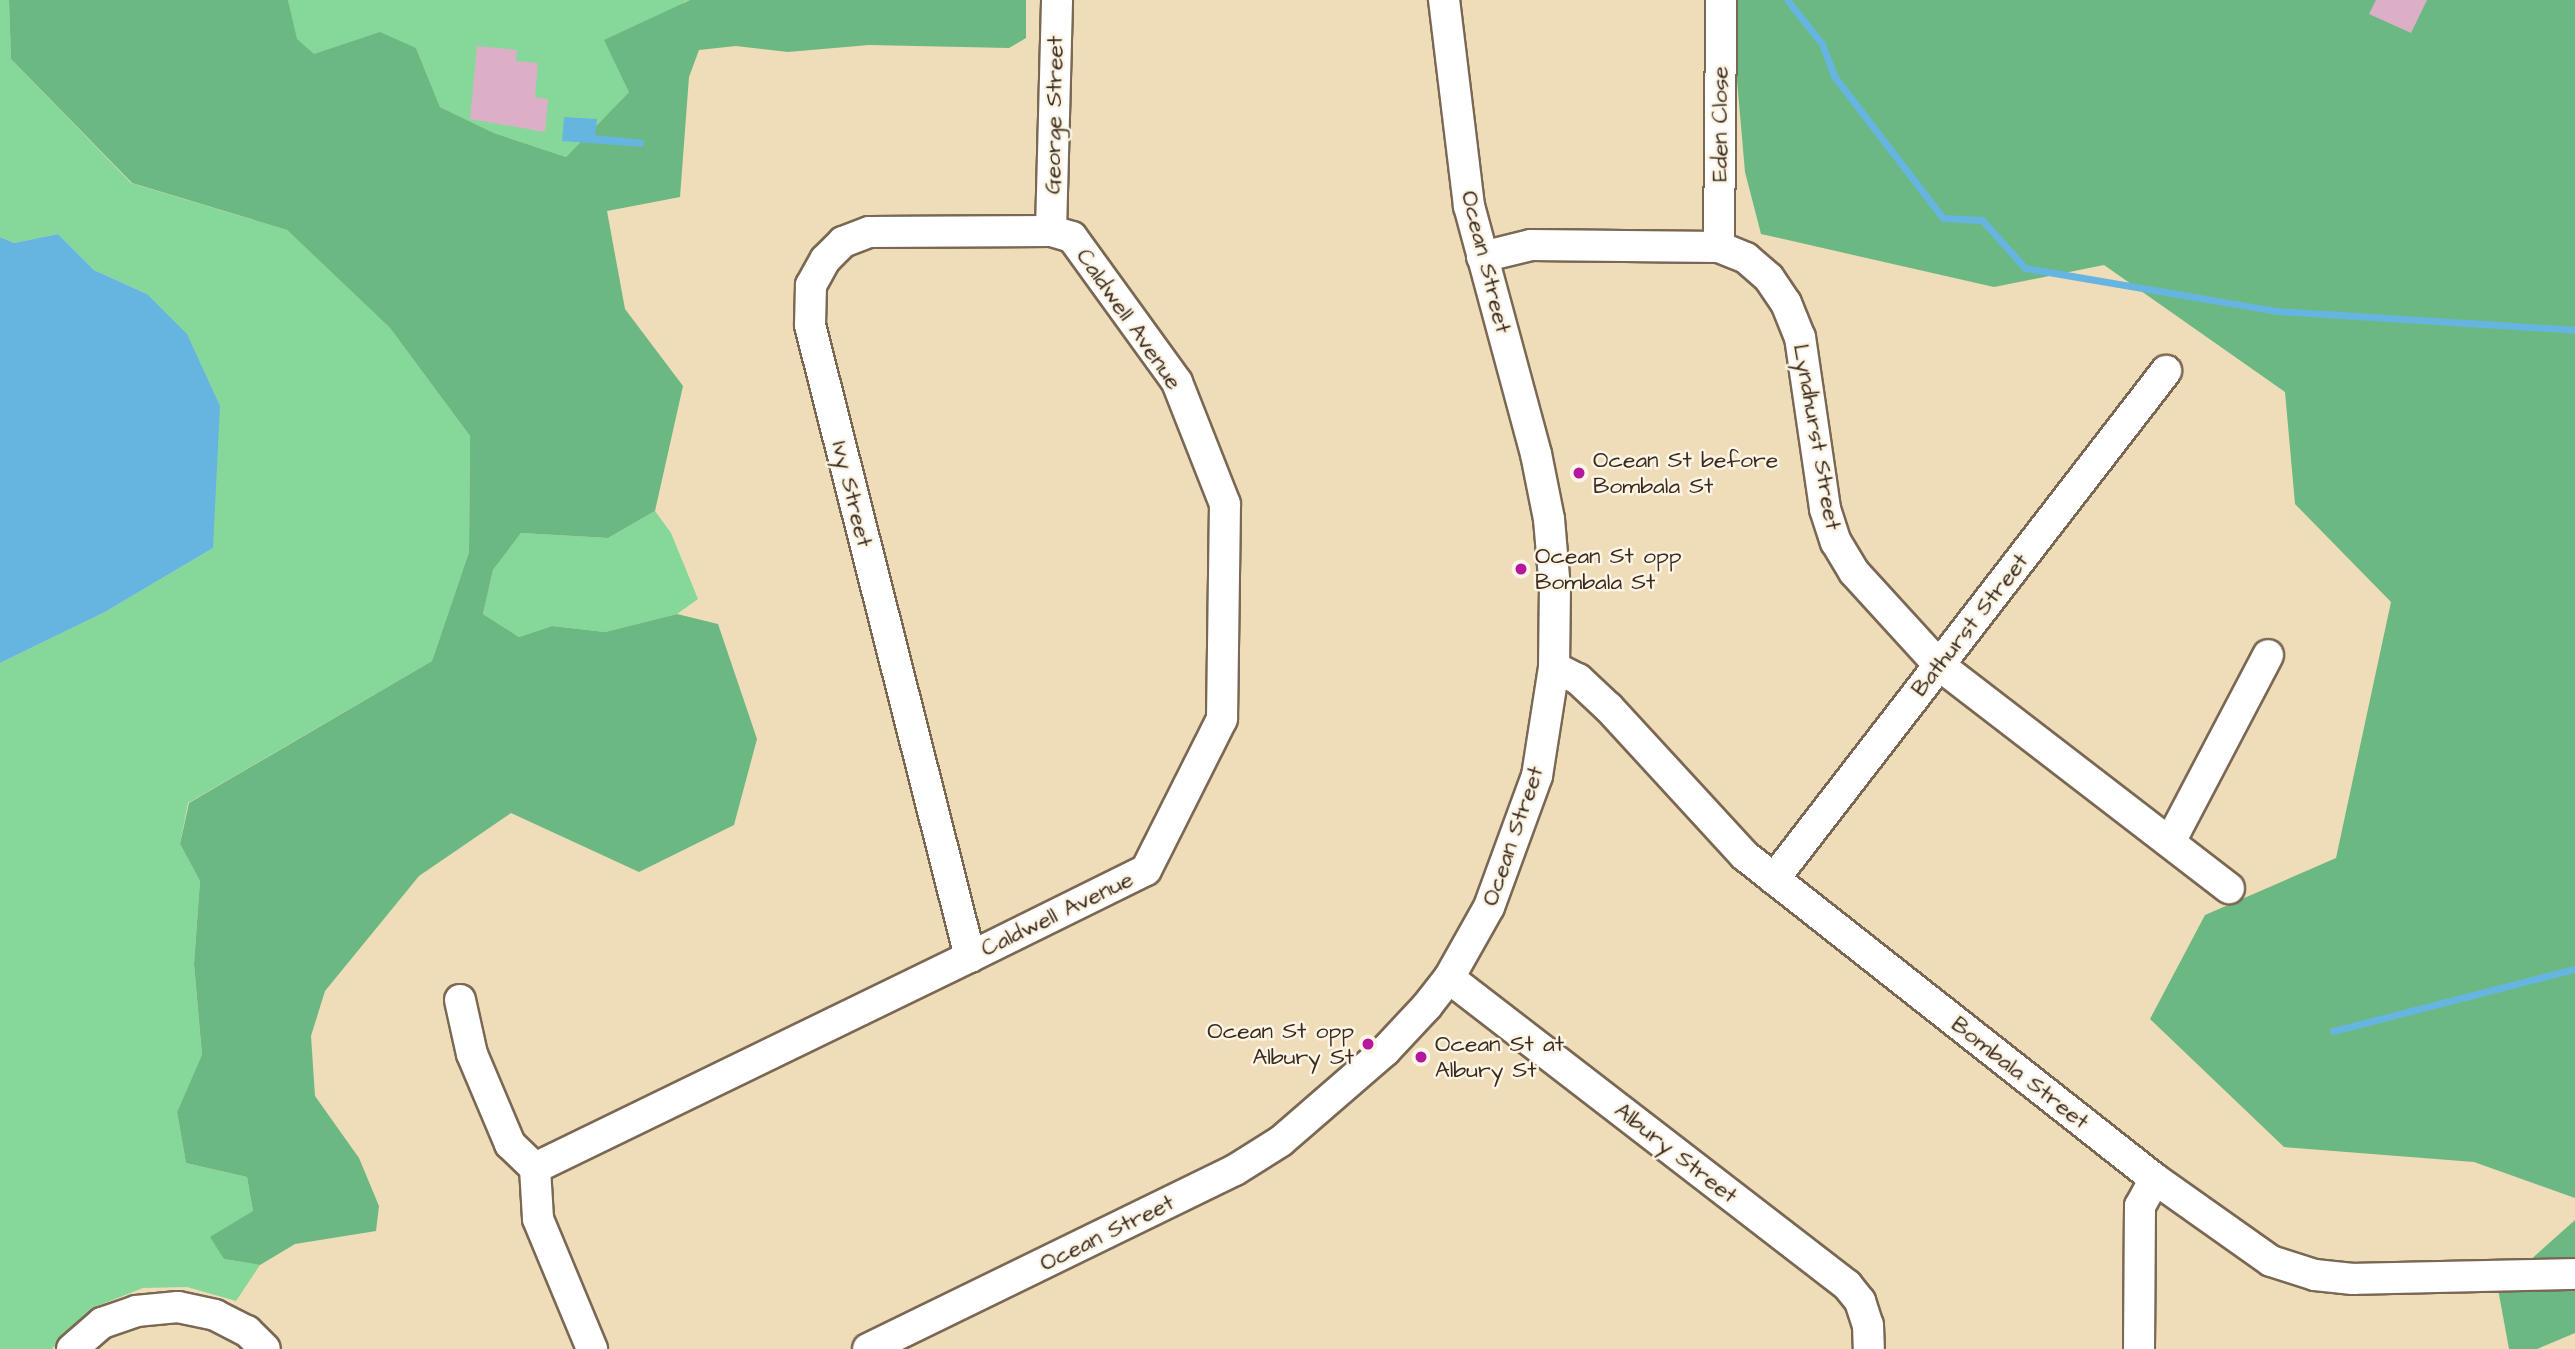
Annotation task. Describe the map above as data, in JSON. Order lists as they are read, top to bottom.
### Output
{
  "streets": {
    "street": [
      "George Street",
      "Eden Close",
      "Ocean Street",
      "Caldwell Avenue",
      "Lyndhurst Street",
      "Ivy Street",
      "Bathurst Street",
      "Bombala Street",
      "Albury Street"
    ]
  },
  "crossings": [
    ["George Street", "Caldwell Avenue"],
    ["George Street", "Ivy Street"],
    ["Eden Close", "Lyndhurst Street"],
    ["Ocean Street", "Lyndhurst Street"],
    ["Ocean Street", "Bombala Street"],
    ["Ocean Street", "Albury Street"],
    ["Caldwell Avenue", "Ivy Street"],
    ["Lyndhurst Street", "Bathurst Street"],
    ["Bathurst Street", "Bombala Street"]
  ],
  "places": [
    "Ocean St before Bombala St",
    "Ocean St opp Bombala St",
    "Ocean St opp Albury St",
    "Ocean St at Albury St"
  ]
}
